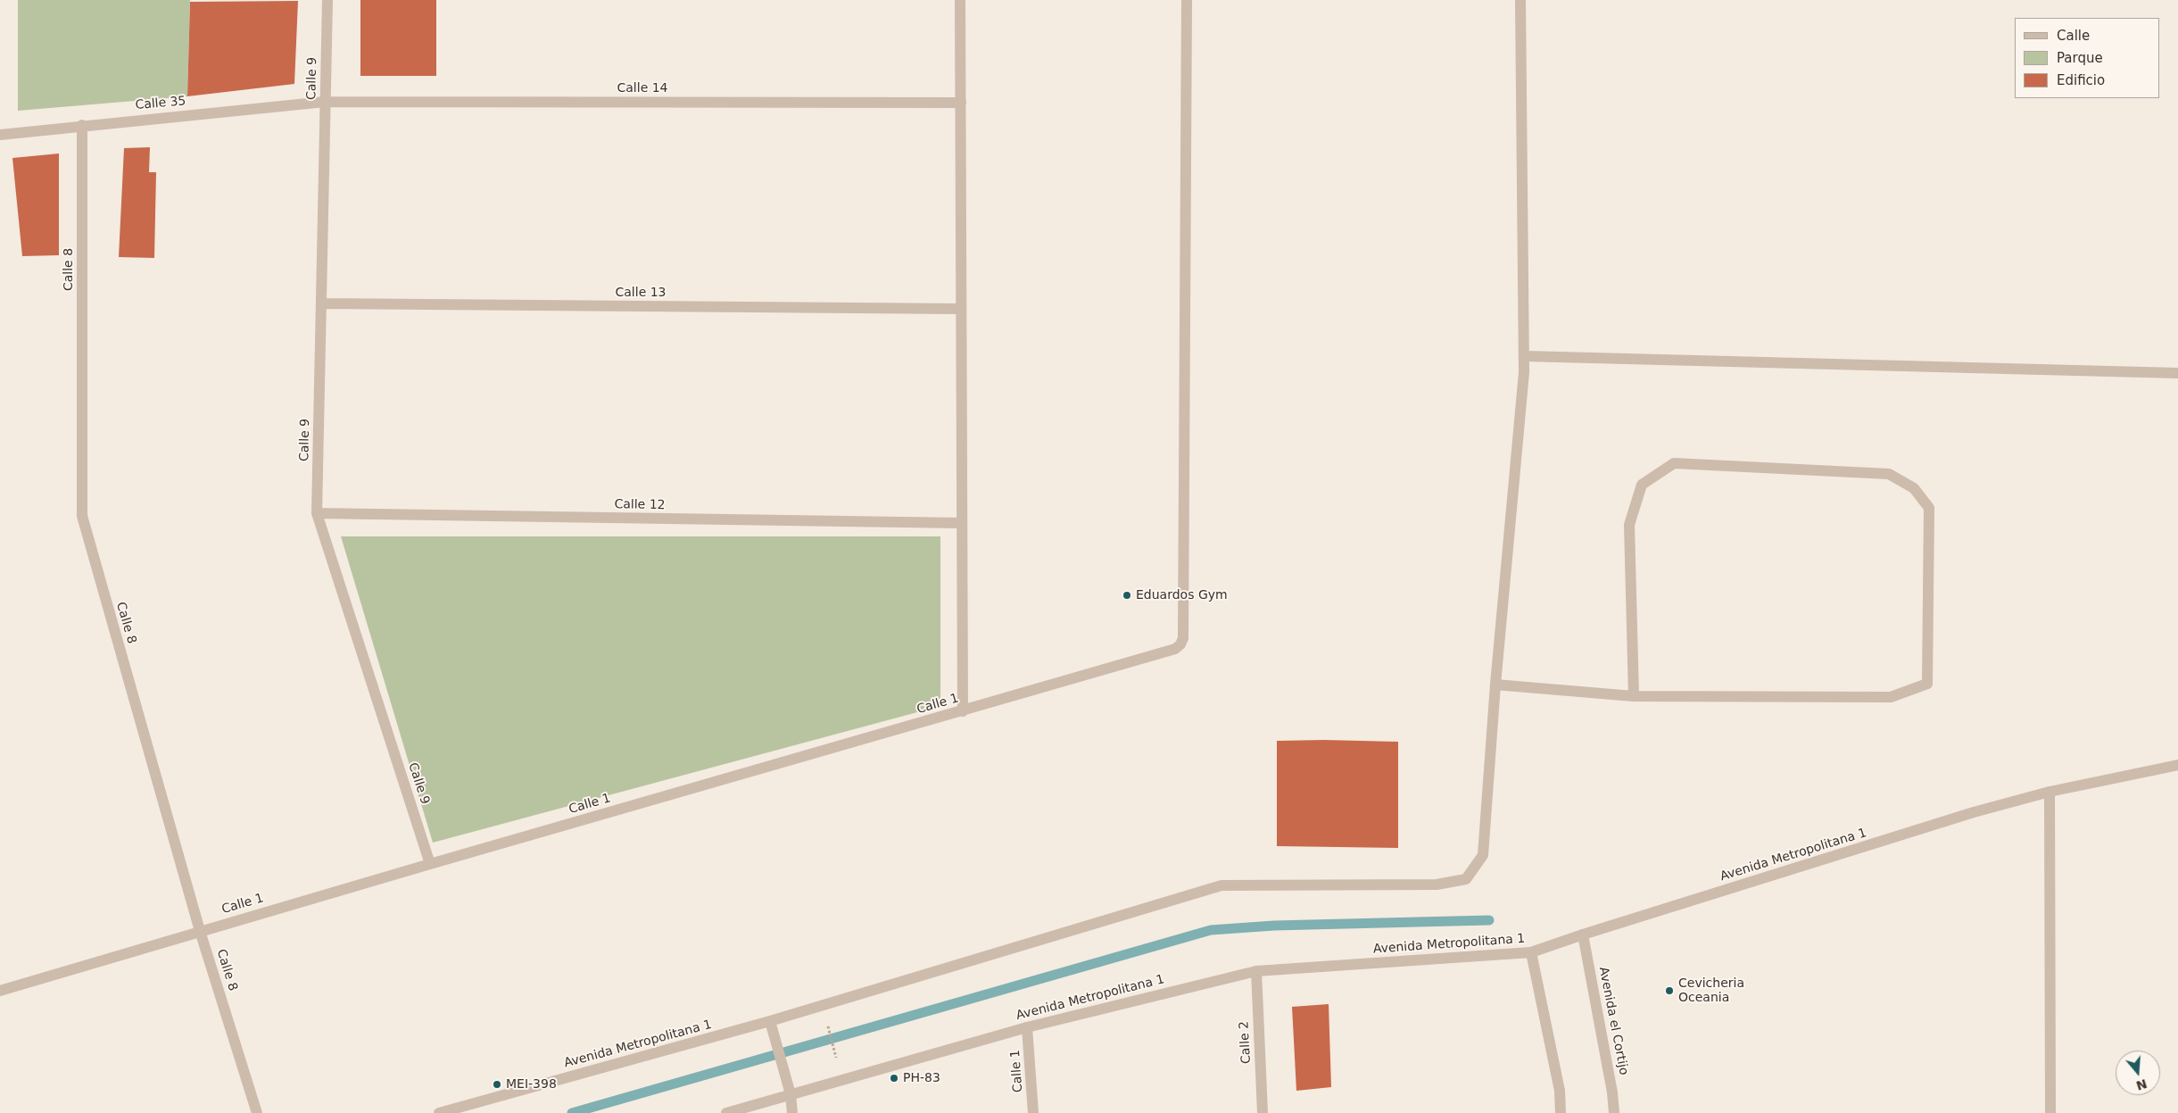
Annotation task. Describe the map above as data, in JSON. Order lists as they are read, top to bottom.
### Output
{
  "streets": {
    "street": [
      "Calle 9",
      "Calle 14",
      "Calle 35",
      "Calle 8",
      "Calle 13",
      "Calle 12",
      "Calle 1",
      "Avenida Metropolitana 1",
      "Avenida el Cortijo",
      "Calle 2"
    ]
  },
  "crossings": [
    ["Calle 9", "Calle 14"],
    ["Calle 9", "Calle 35"],
    ["Calle 9", "Calle 13"],
    ["Calle 9", "Calle 12"],
    ["Calle 9", "Calle 1"],
    ["Calle 14", "Calle 35"],
    ["Calle 35", "Calle 8"],
    ["Calle 8", "Calle 1"],
    ["Calle 1", "Avenida Metropolitana 1"],
    ["Avenida Metropolitana 1", "Avenida el Cortijo"],
    ["Avenida Metropolitana 1", "Calle 2"]
  ],
  "places": [
    "Eduardos Gym",
    "Cevicheria Oceania",
    "PH-83",
    "MEI-398"
  ],
  "legend": ["Calle", "Parque", "Edificio"],
  "north": "bottom"
}
